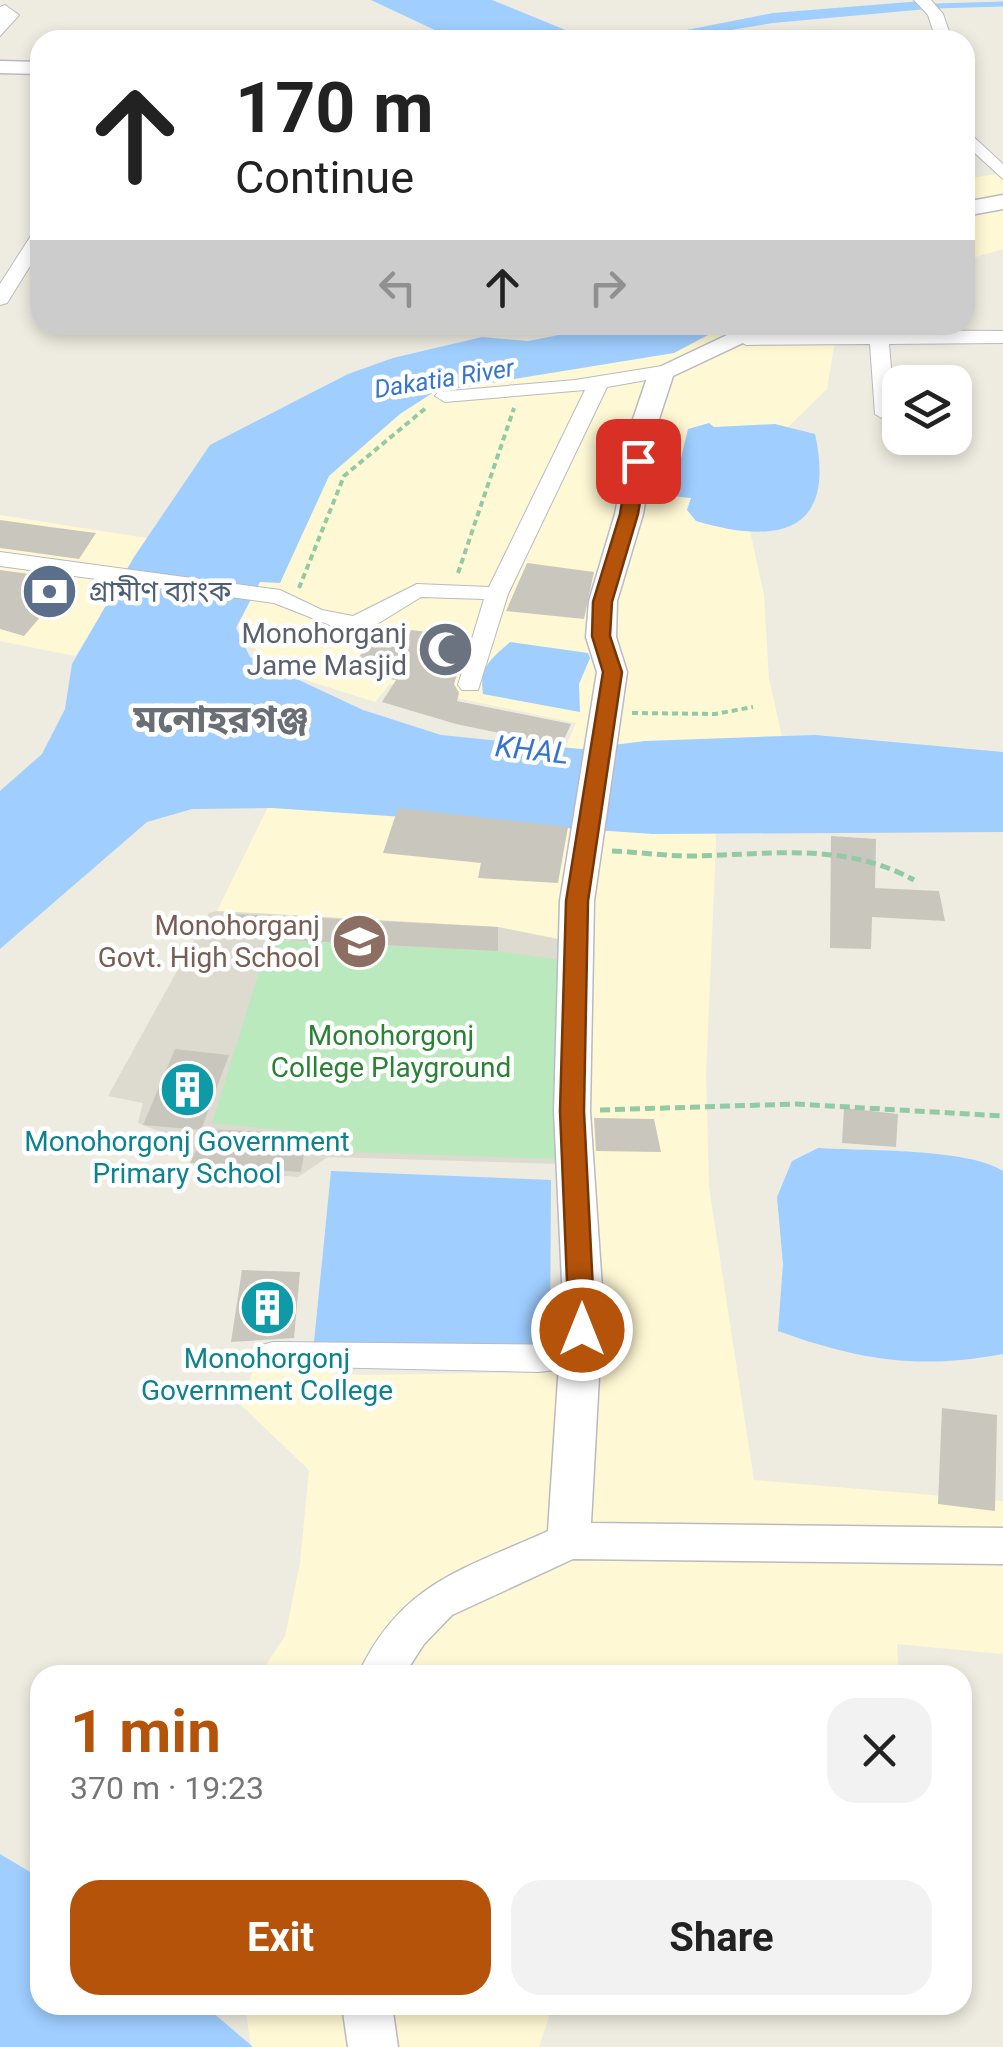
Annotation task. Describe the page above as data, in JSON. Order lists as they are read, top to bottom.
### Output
{
  "districts": ["মনোহরগঞ্জ"],
  "water": ["Dakatia River", "KHAL"],
  "parks": ["Monohorgonj College Playground"],
  "places": {
    "bank": ["গ্রামীণ ব্যাংক"],
    "mosque": ["Monohorganj Jame Masjid"],
    "school or university": ["Monohorganj Govt. High School"],
    "building": ["Monohorgonj Government Primary School", "Monohorgonj Government College"]
  },
  "page": {
    "turn": ["170 m", "Continue"],
    "heading": ["1 min", "370 m · 19:23"],
    "buttons": ["Exit", "Share"]
  }
}
